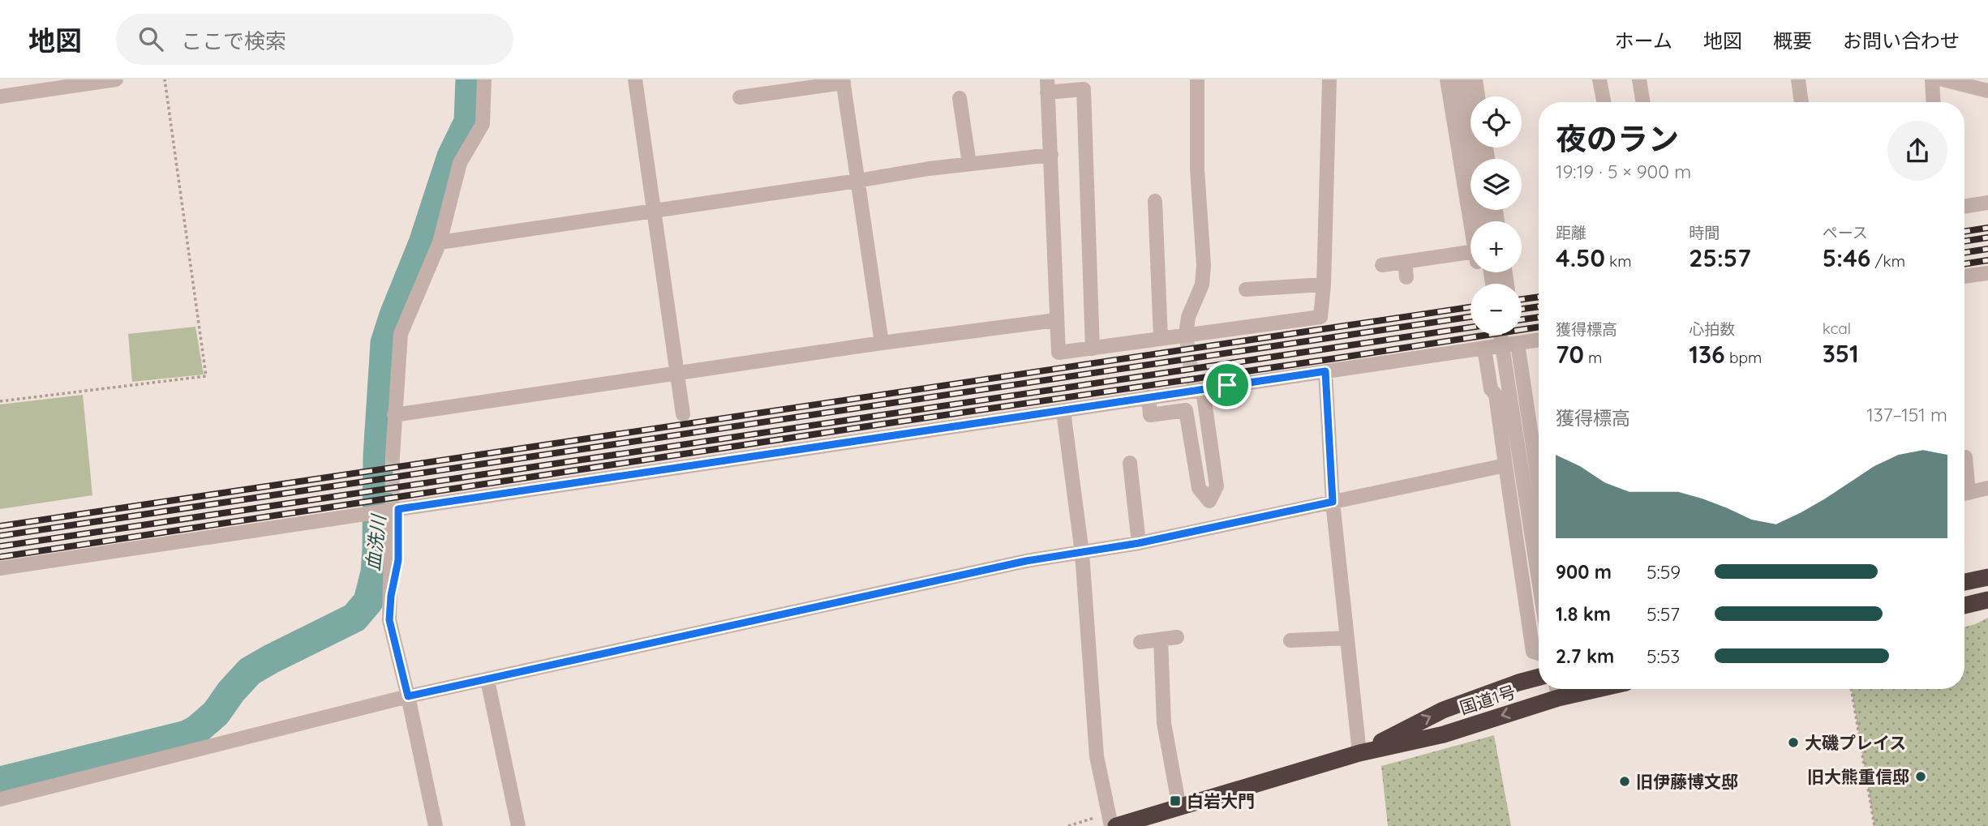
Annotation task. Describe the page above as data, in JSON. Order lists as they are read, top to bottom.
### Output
{
  "streets": {
    "highway": ["国道1号"]
  },
  "water": ["血洗川"],
  "places": {
    "other": ["大磯プレイス", "旧大熊重信邸", "旧伊藤博文邸"],
    "transit": ["白岩大門"]
  },
  "page": {
    "header": "地図",
    "search": "ここで検索",
    "nav": [
      "ホーム",
      "地図",
      "概要",
      "お問い合わせ"
    ],
    "map_buttons": ["+", "−"],
    "heading": ["夜のラン", "19:19 · 5 × 900 m"],
    "stats": [
      ["距離", "4.50 km"],
      ["時間", "25:57"],
      ["ペース", "5:46 /km"],
      ["獲得標高", "70 m"],
      ["心拍数", "136 bpm"],
      ["kcal", "351"]
    ],
    "chart": ["獲得標高", "137–151 m"],
    "list": [
      {
        "name": "900 m",
        "note": "5:59"
      },
      {
        "name": "1.8 km",
        "note": "5:57"
      },
      {
        "name": "2.7 km",
        "note": "5:53"
      }
    ]
  }
}
